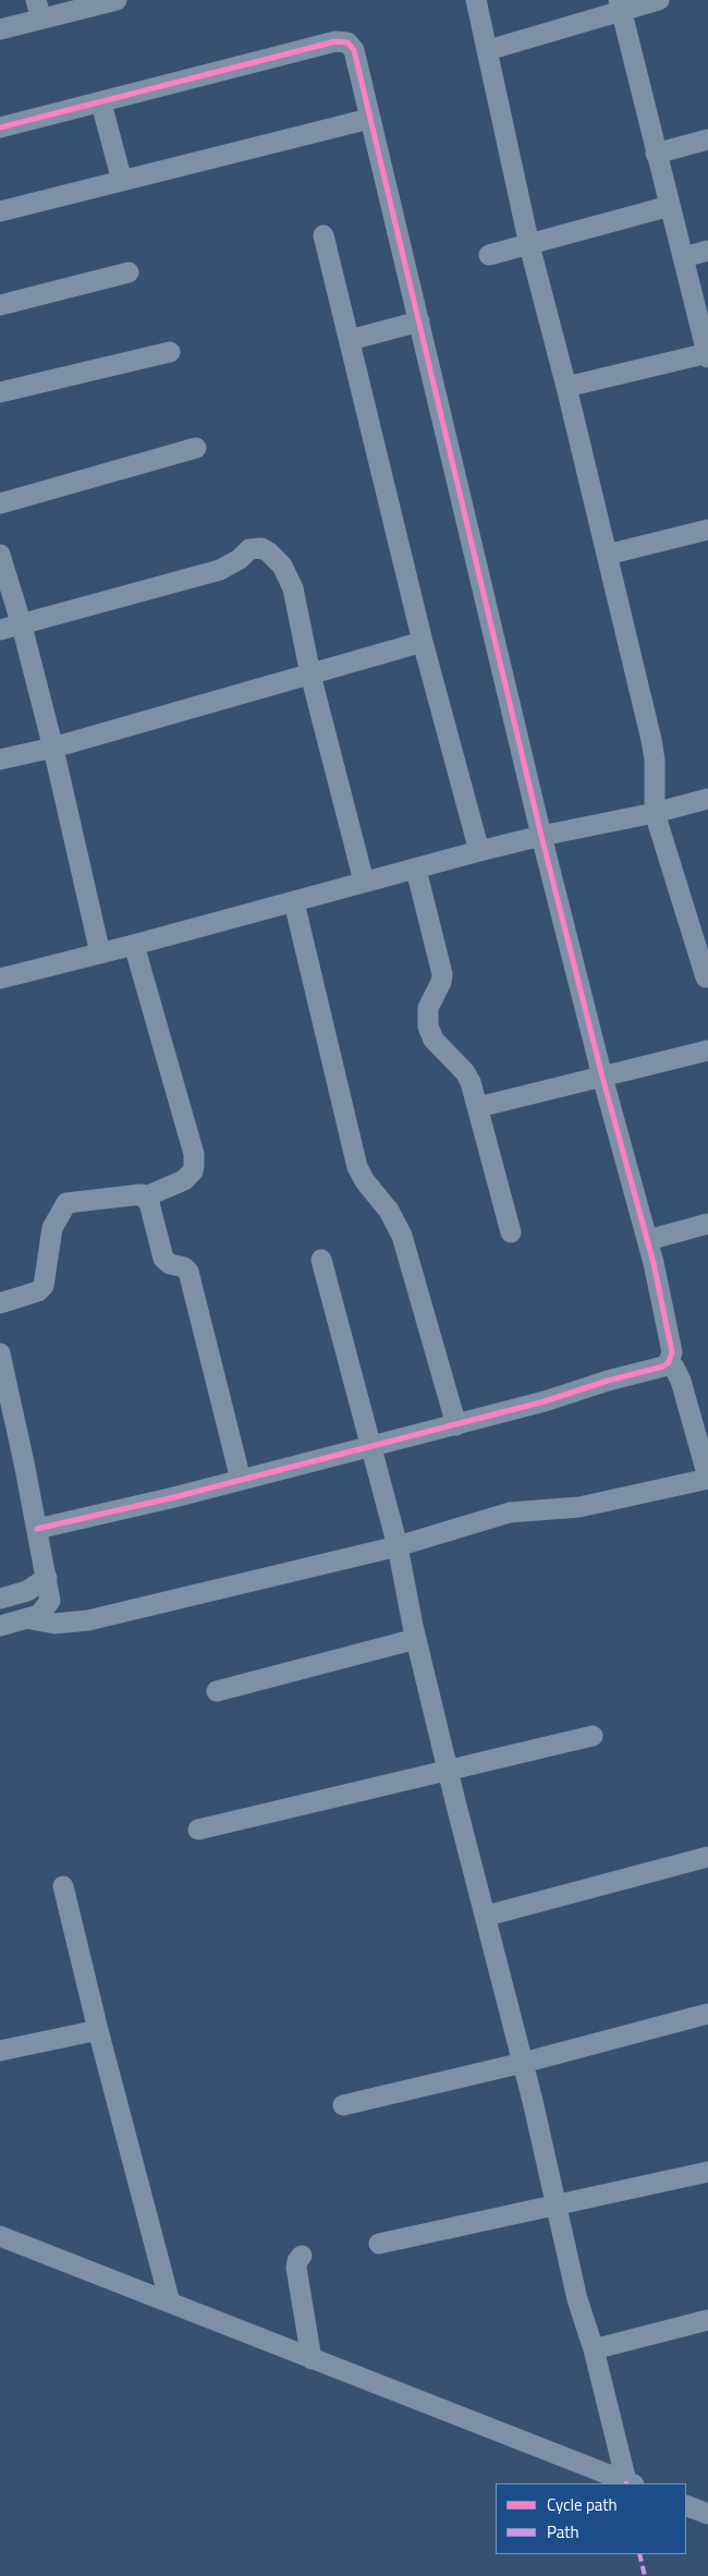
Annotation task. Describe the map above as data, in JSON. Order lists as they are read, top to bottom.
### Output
{
  "legend": ["Cycle path", "Path"]
}
